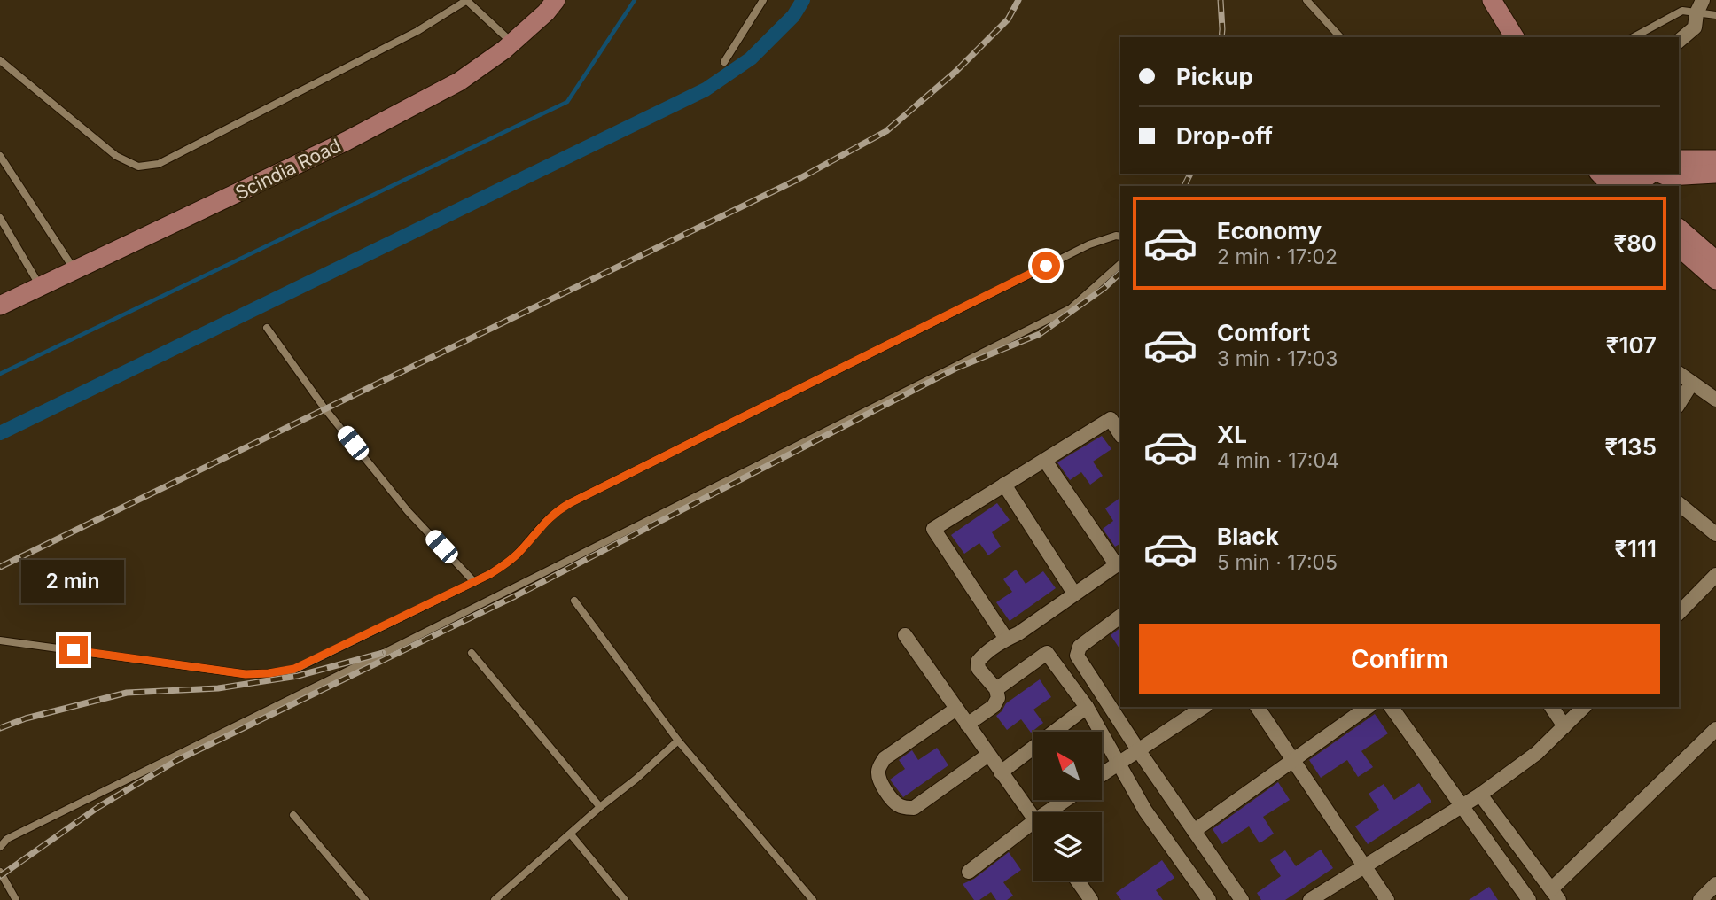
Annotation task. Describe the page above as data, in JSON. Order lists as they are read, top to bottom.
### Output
{
  "streets": {
    "main road": ["Scindia Road"]
  },
  "north": "top left",
  "page": {
    "banner": ["Pickup", "Drop-off"],
    "list": [
      {
        "name": "Economy",
        "note": "2 min · 17:02",
        "value": "₹80"
      },
      {
        "name": "Comfort",
        "note": "3 min · 17:03",
        "value": "₹107"
      },
      {
        "name": "XL",
        "note": "4 min · 17:04",
        "value": "₹135"
      },
      {
        "name": "Black",
        "note": "5 min · 17:05",
        "value": "₹111"
      }
    ],
    "bubble": "2 min",
    "buttons": "Confirm"
  }
}
